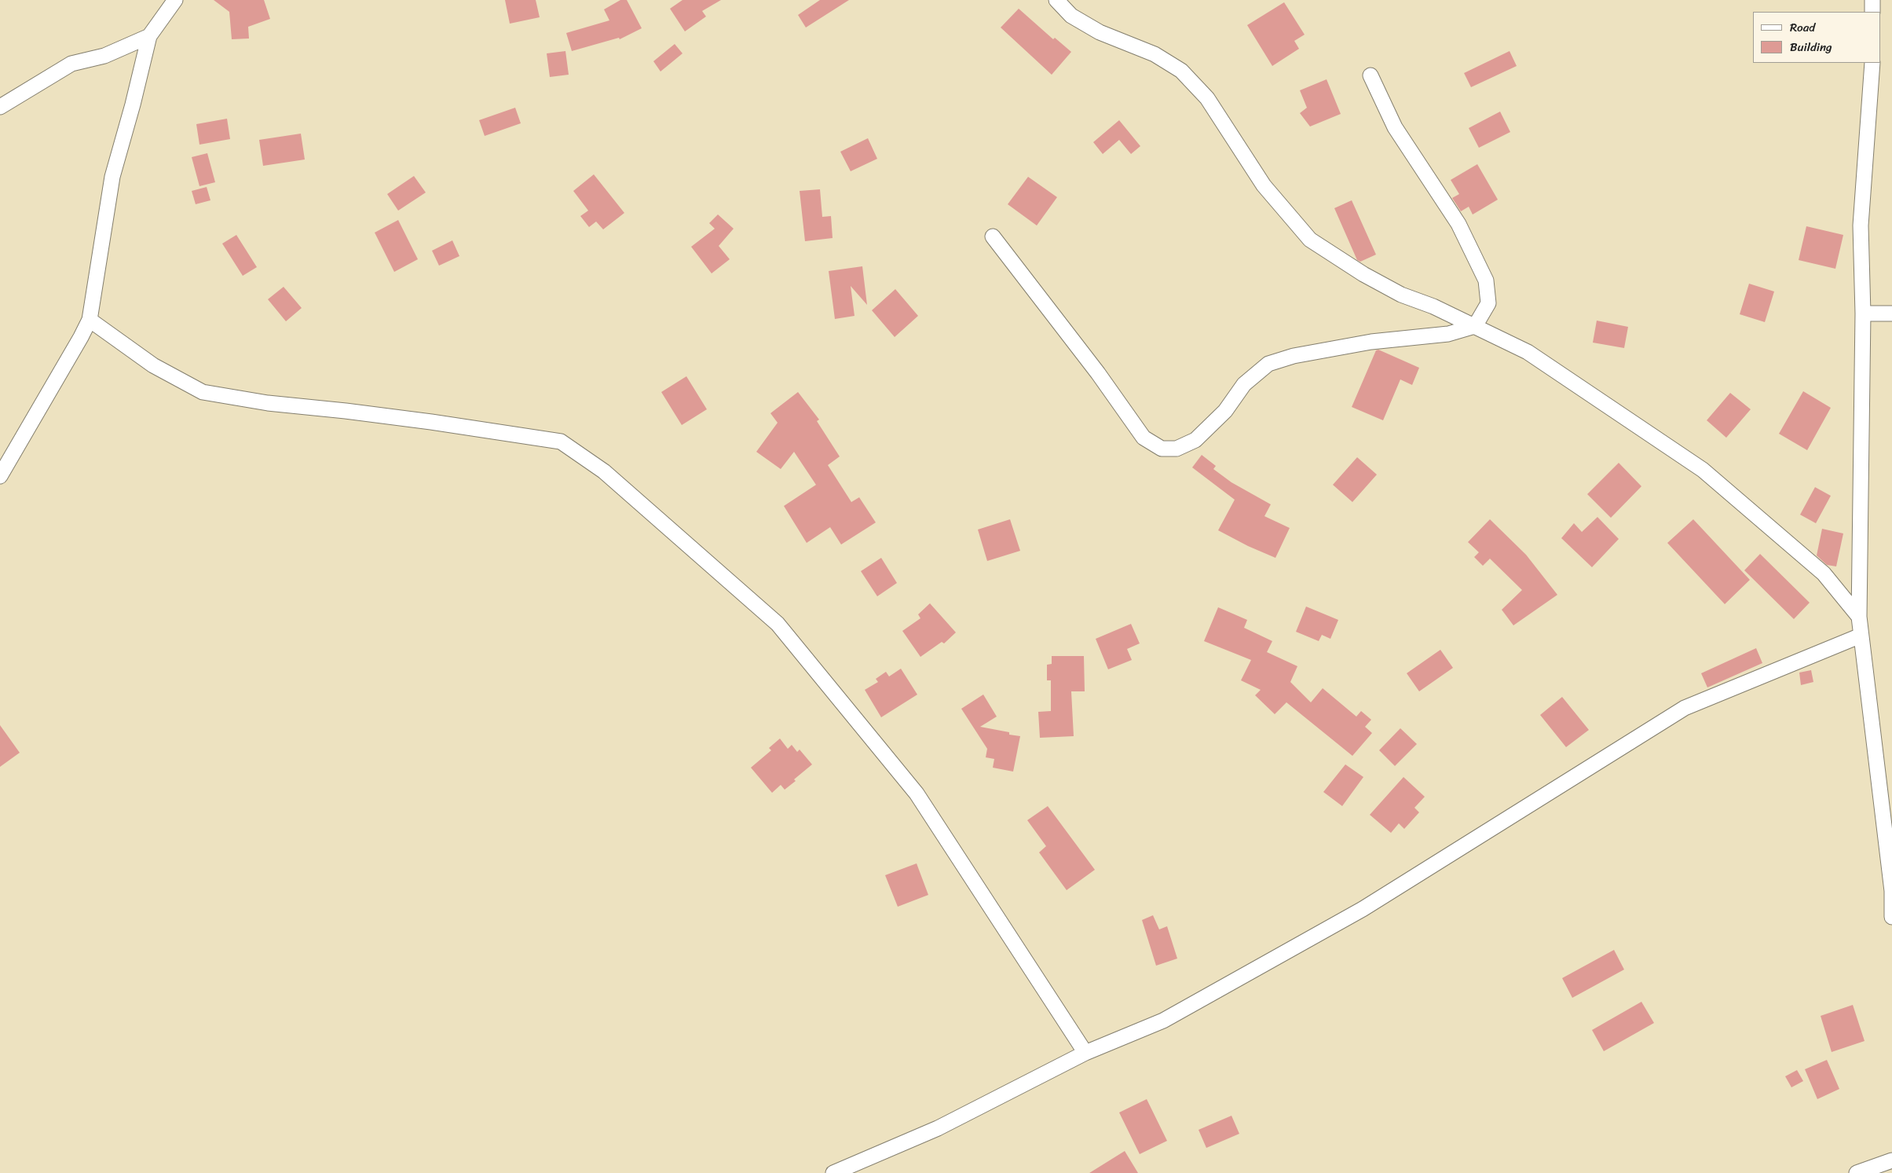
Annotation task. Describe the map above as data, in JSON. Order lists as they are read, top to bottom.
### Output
{
  "legend": ["Road", "Building"]
}
